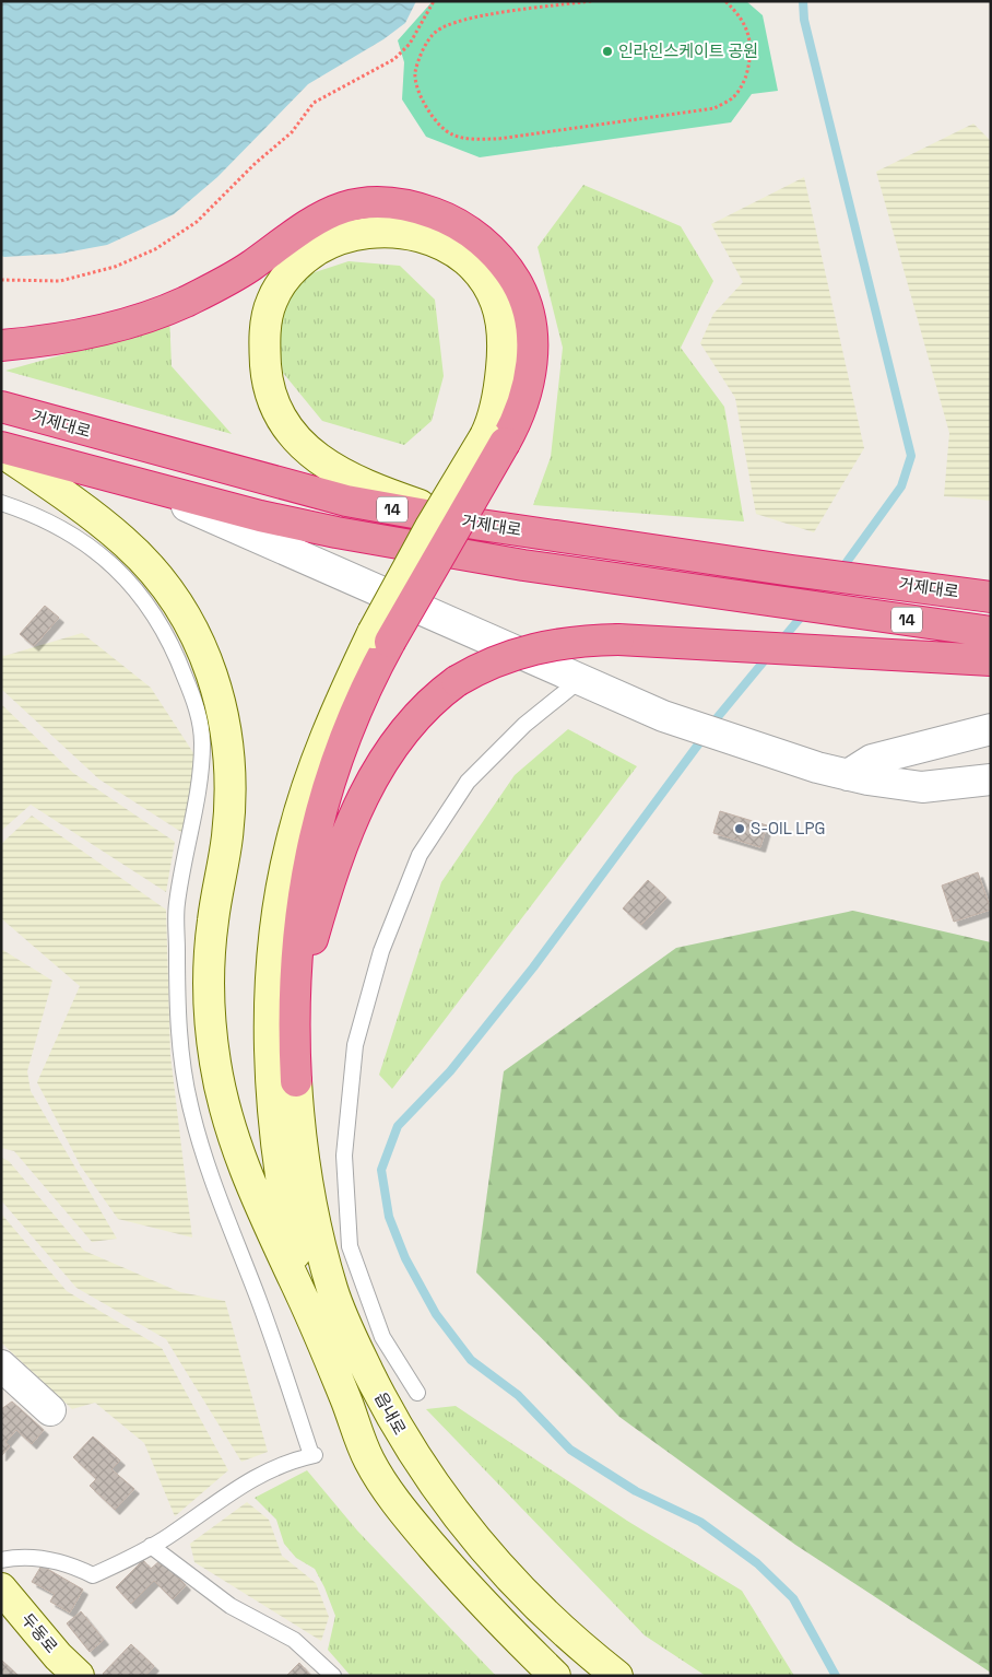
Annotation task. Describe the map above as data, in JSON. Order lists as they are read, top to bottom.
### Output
{
  "streets": {
    "highway": ["거제대로", "14"],
    "street": ["읍내로", "두동로"]
  },
  "places": ["인라인스케이트 공원", "S-OIL LPG"]
}
